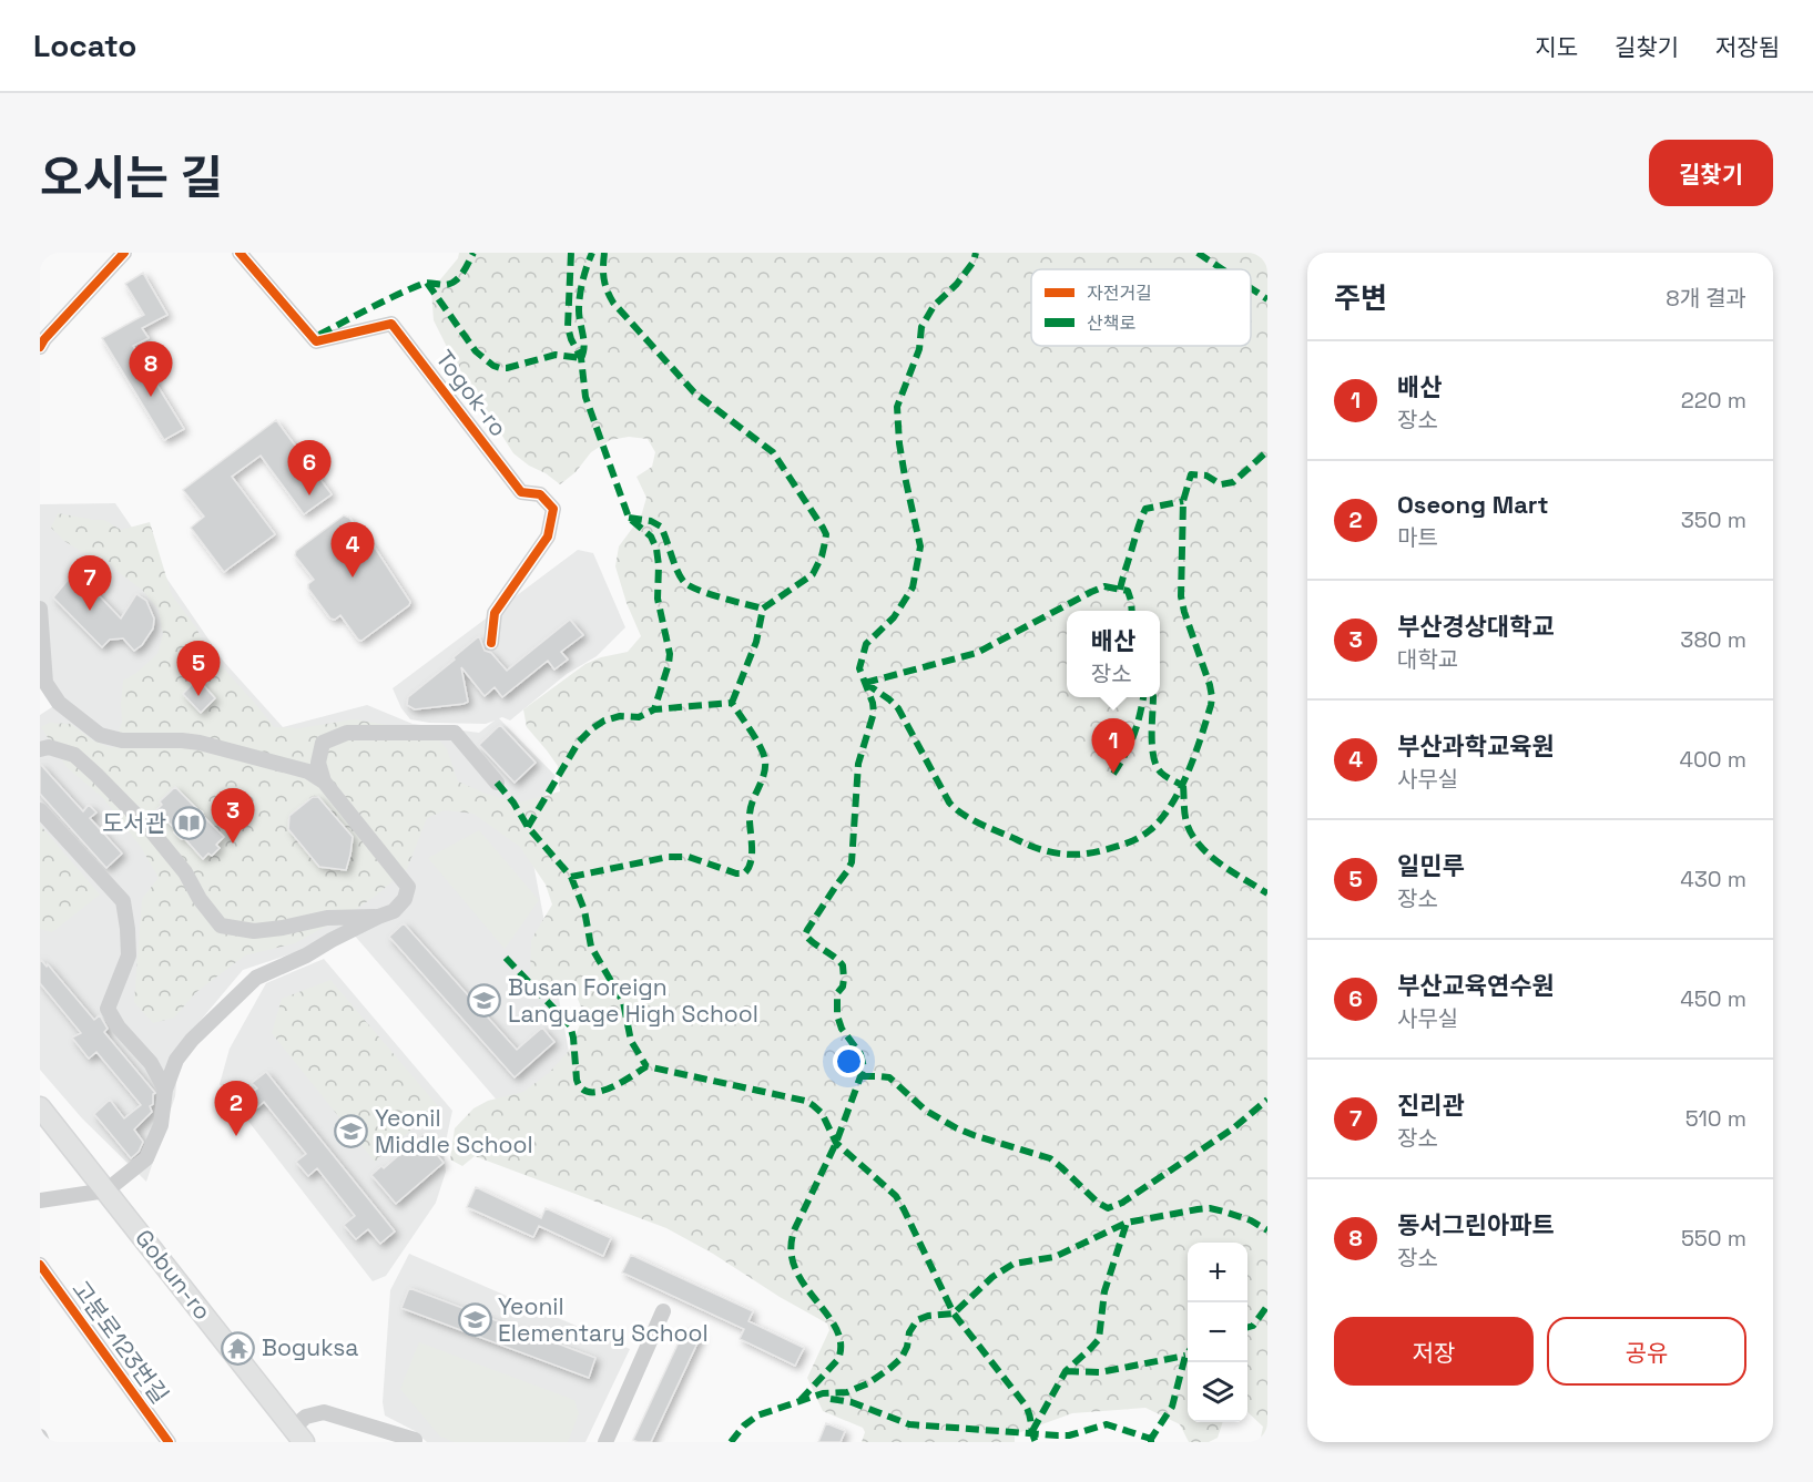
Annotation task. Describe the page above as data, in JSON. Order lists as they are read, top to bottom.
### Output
{
  "streets": {
    "main road": ["Gobun-ro"],
    "street": ["Togok-ro", "고분로123번길"]
  },
  "places": {
    "library": ["도서관"],
    "school or university": ["Busan Foreign Language High School", "Yeonil Middle School", "Yeonil Elementary School"],
    "temple": ["Boguksa"]
  },
  "legend": ["자전거길", "산책로"],
  "page": {
    "header": "Locato",
    "nav": ["지도", "길찾기", "저장됨"],
    "title": "오시는 길",
    "buttons": [
      "길찾기",
      ["저장", "공유"]
    ],
    "heading": ["주변", "8개 결과"],
    "list": [
      {
        "mark": "1",
        "name": "배산",
        "note": "장소",
        "value": "220 m"
      },
      {
        "mark": "2",
        "name": "Oseong Mart",
        "note": "마트",
        "value": "350 m"
      },
      {
        "mark": "3",
        "name": "부산경상대학교",
        "note": "대학교",
        "value": "380 m"
      },
      {
        "mark": "4",
        "name": "부산과학교육원",
        "note": "사무실",
        "value": "400 m"
      },
      {
        "mark": "5",
        "name": "일민루",
        "note": "장소",
        "value": "430 m"
      },
      {
        "mark": "6",
        "name": "부산교육연수원",
        "note": "사무실",
        "value": "450 m"
      },
      {
        "mark": "7",
        "name": "진리관",
        "note": "장소",
        "value": "510 m"
      },
      {
        "mark": "8",
        "name": "동서그린아파트",
        "note": "장소",
        "value": "550 m"
      }
    ],
    "pins": [
      "8",
      "6",
      "4",
      "7",
      "5",
      "1",
      "3",
      "2"
    ],
    "popup": ["배산", "장소"],
    "map_buttons": ["+", "−"]
  }
}
